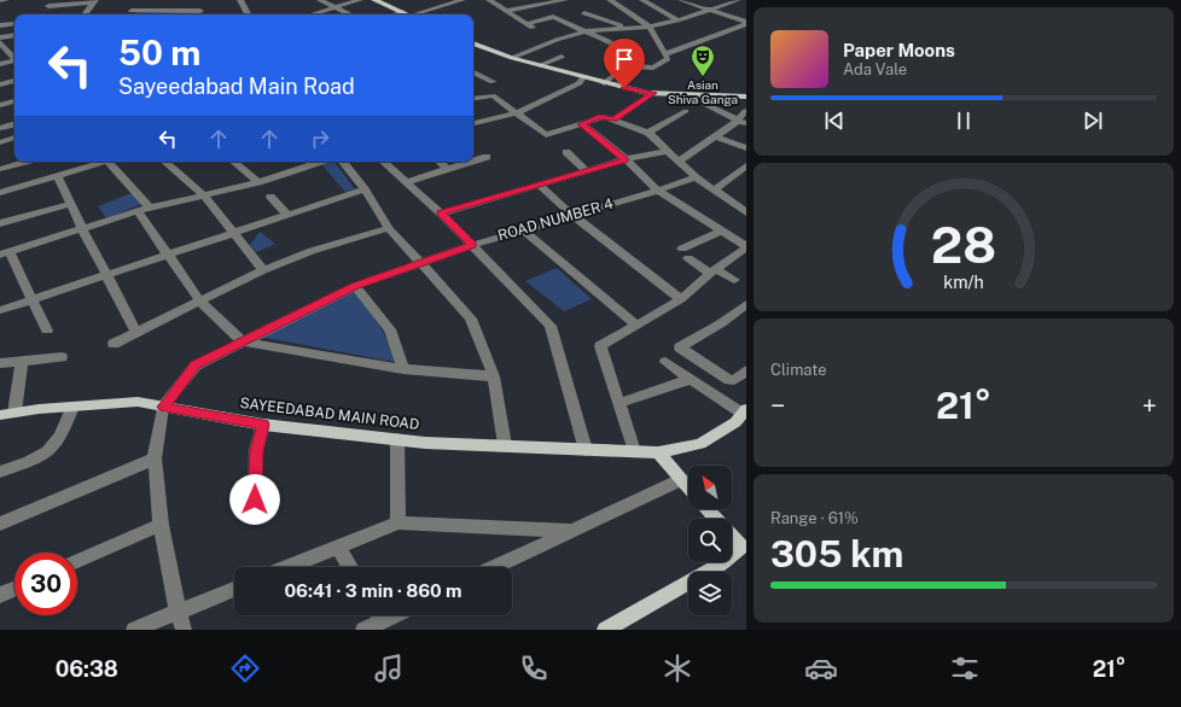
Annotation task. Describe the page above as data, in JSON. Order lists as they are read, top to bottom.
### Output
{
  "streets": {
    "main road": ["SAYEEDABAD MAIN ROAD"],
    "street": ["ROAD NUMBER 4"]
  },
  "crossings": [
    ["ROAD NUMBER 4", "SAYEEDABAD MAIN ROAD"]
  ],
  "places": {
    "theatre": ["Asian Shiva Ganga"]
  },
  "north": "top left",
  "page": {
    "turn": ["50 m", "Sayeedabad Main Road"],
    "song": ["Paper Moons", "Ada Vale"],
    "tile": [
      "Climate",
      ["Range · 61%", "305 km"]
    ],
    "heat": ["−", "21°", "+"],
    "limit": "30",
    "trip": "06:41 · 3 min · 860 m",
    "tabs": ["06:38", "21°"],
    "gauge": ["28", "km/h"]
  }
}
